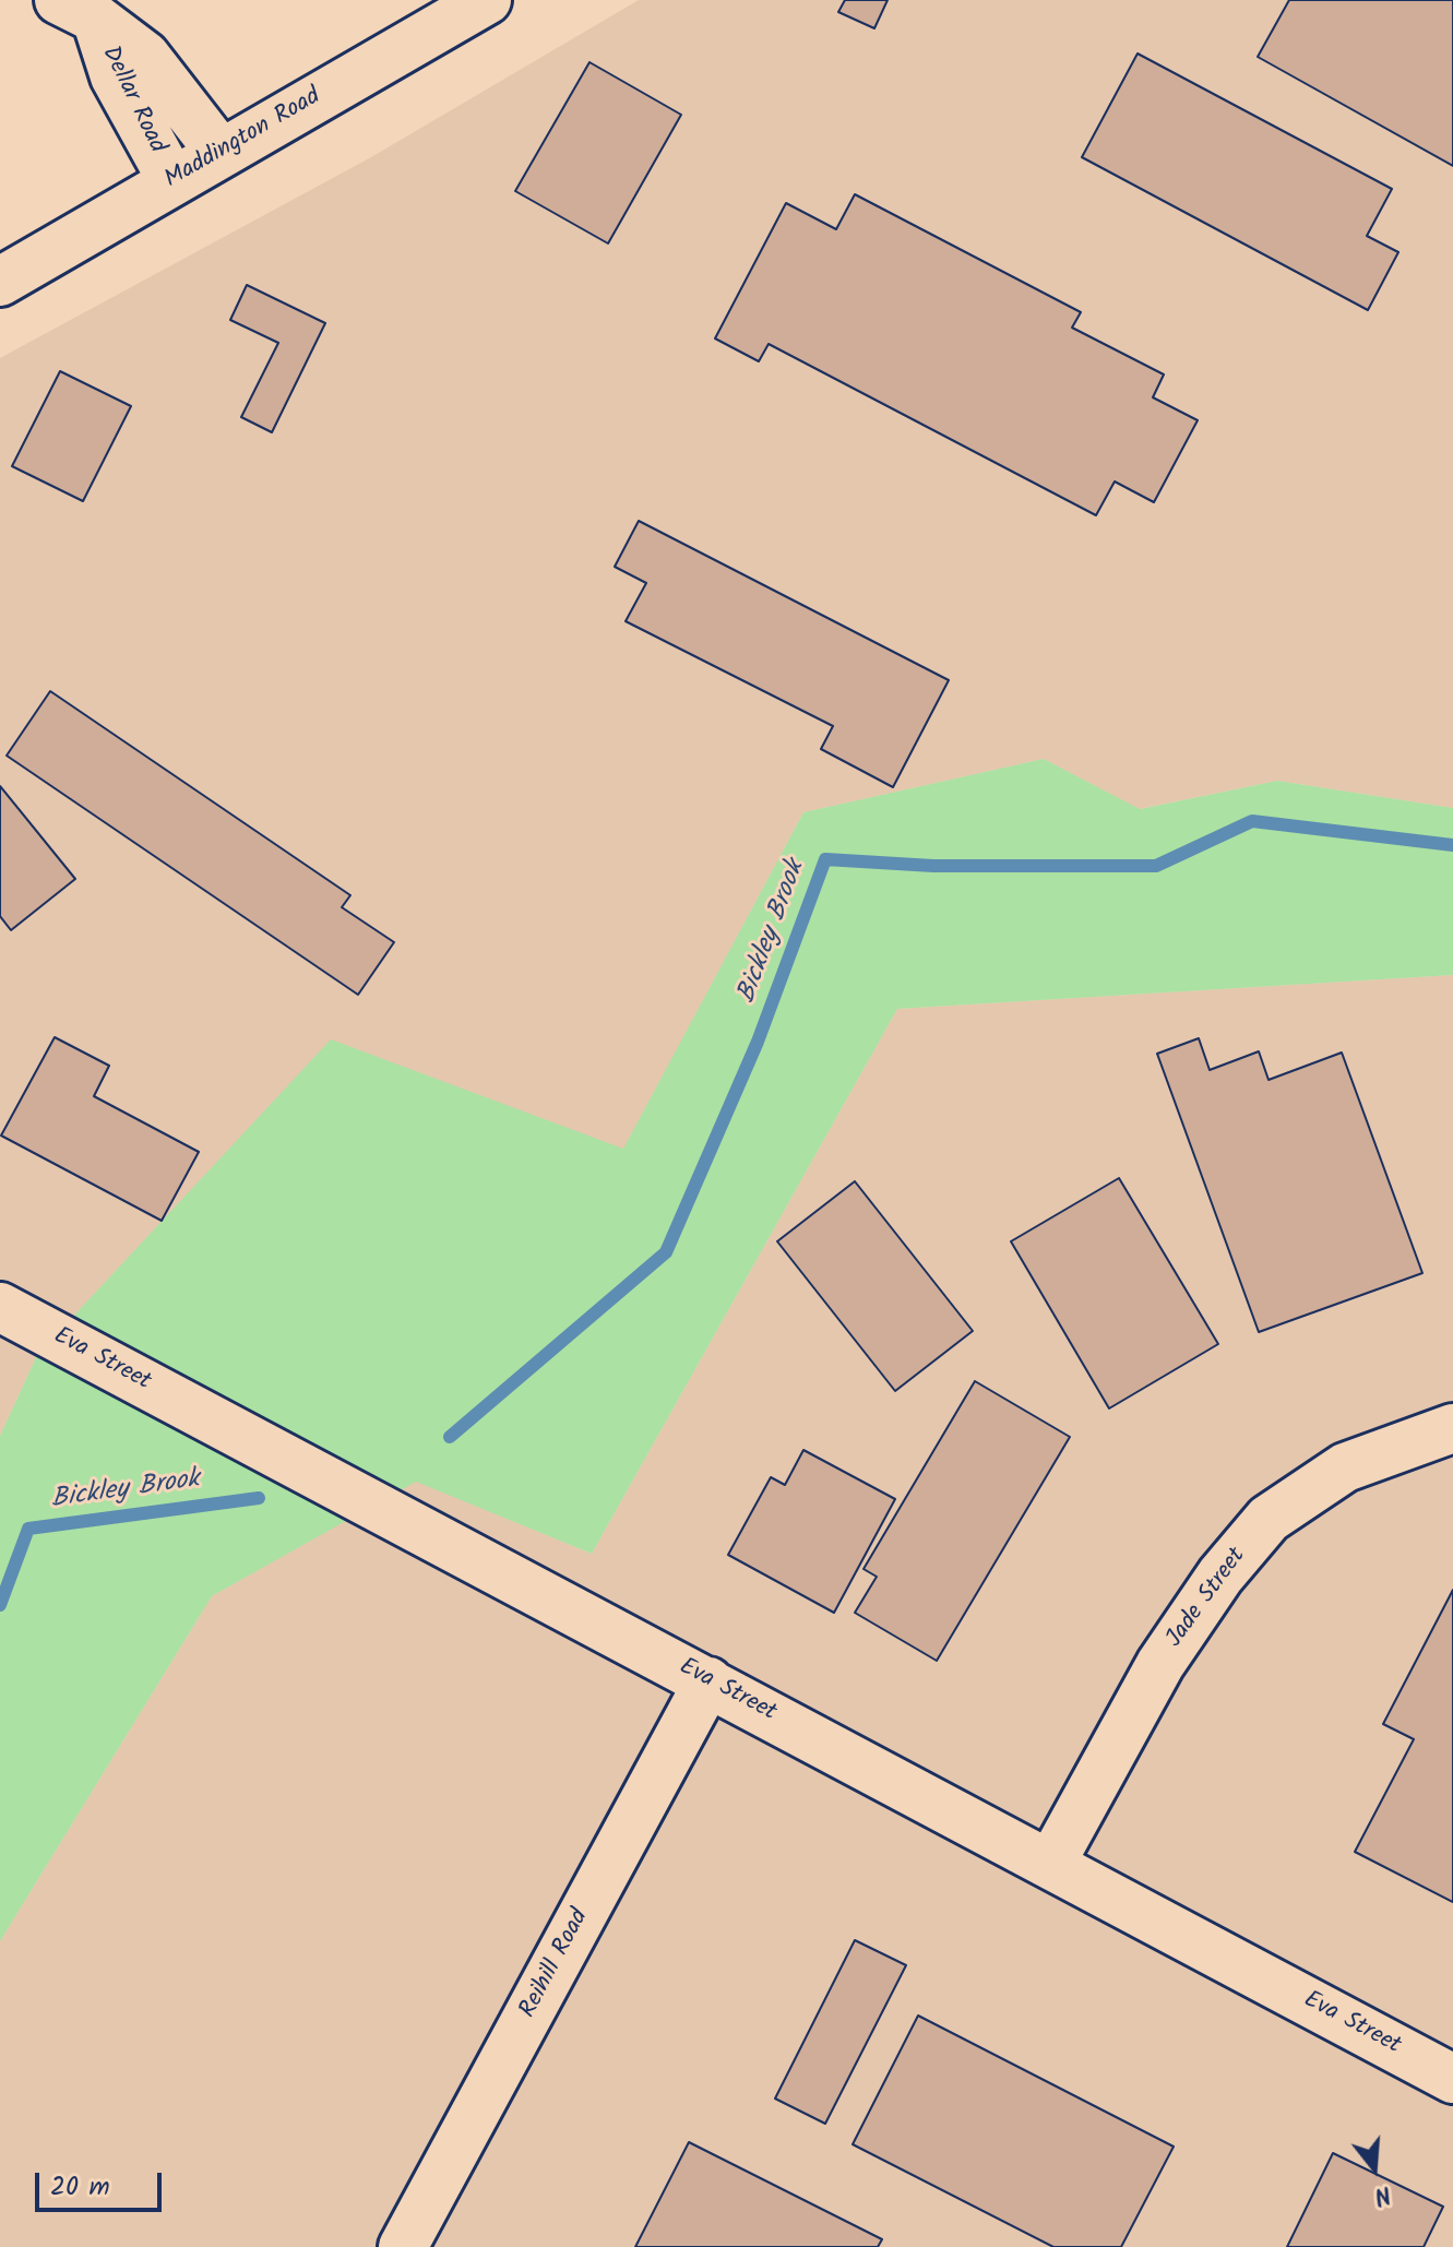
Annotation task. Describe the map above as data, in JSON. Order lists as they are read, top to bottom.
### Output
{
  "streets": {
    "street": [
      "Dellar Road",
      "Maddington Road",
      "Eva Street",
      "Jade Street",
      "Reihill Road"
    ]
  },
  "crossings": [
    ["Dellar Road", "Maddington Road"],
    ["Eva Street", "Jade Street"],
    ["Eva Street", "Reihill Road"]
  ],
  "water": ["Bickley Brook"],
  "scale_bar": "20 m",
  "north": "bottom"
}
